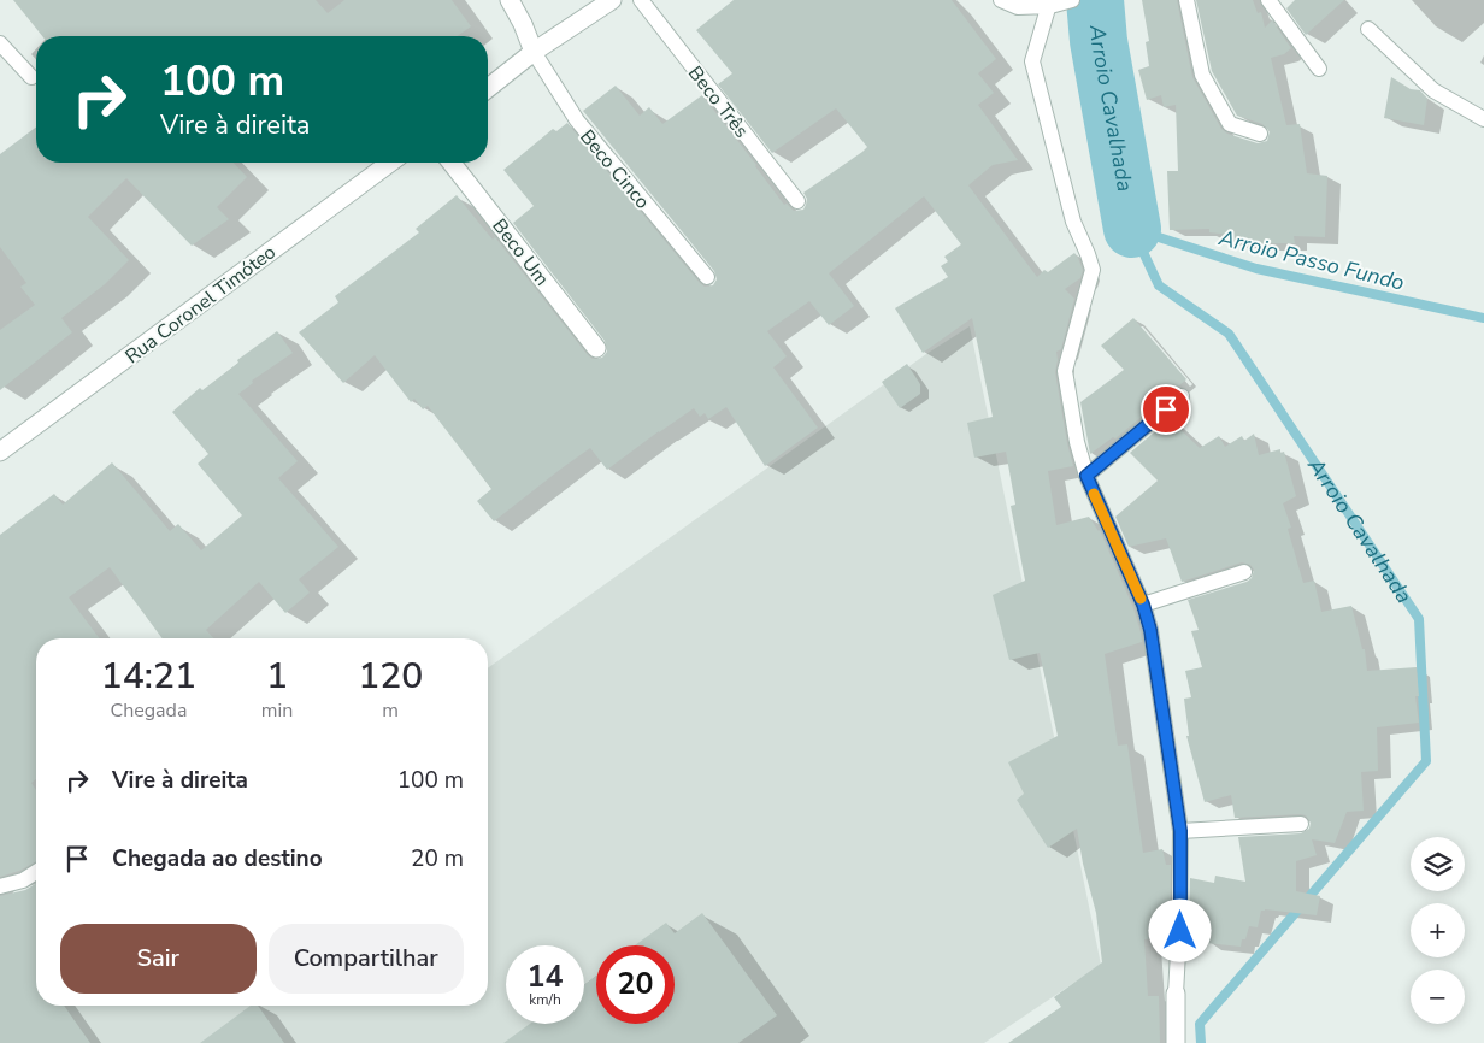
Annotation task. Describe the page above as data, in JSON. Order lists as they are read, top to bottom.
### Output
{
  "streets": {
    "street": ["Beco Um", "Rua Coronel Timóteo"],
    "lane": ["Beco Três", "Beco Cinco"]
  },
  "water": ["Arroio Cavalhada", "Arroio Passo Fundo"],
  "page": {
    "turn": ["100 m", "Vire à direita"],
    "eta": [
      "14:21",
      "Chegada",
      "1",
      "min",
      "120",
      "m"
    ],
    "list": [
      {
        "name": "Vire à direita",
        "value": "100 m"
      },
      {
        "name": "Chegada ao destino",
        "value": "20 m"
      }
    ],
    "map_buttons": ["+", "−"],
    "buttons": ["Sair", "Compartilhar"],
    "speed": "14 km/h",
    "limit": "20"
  }
}
